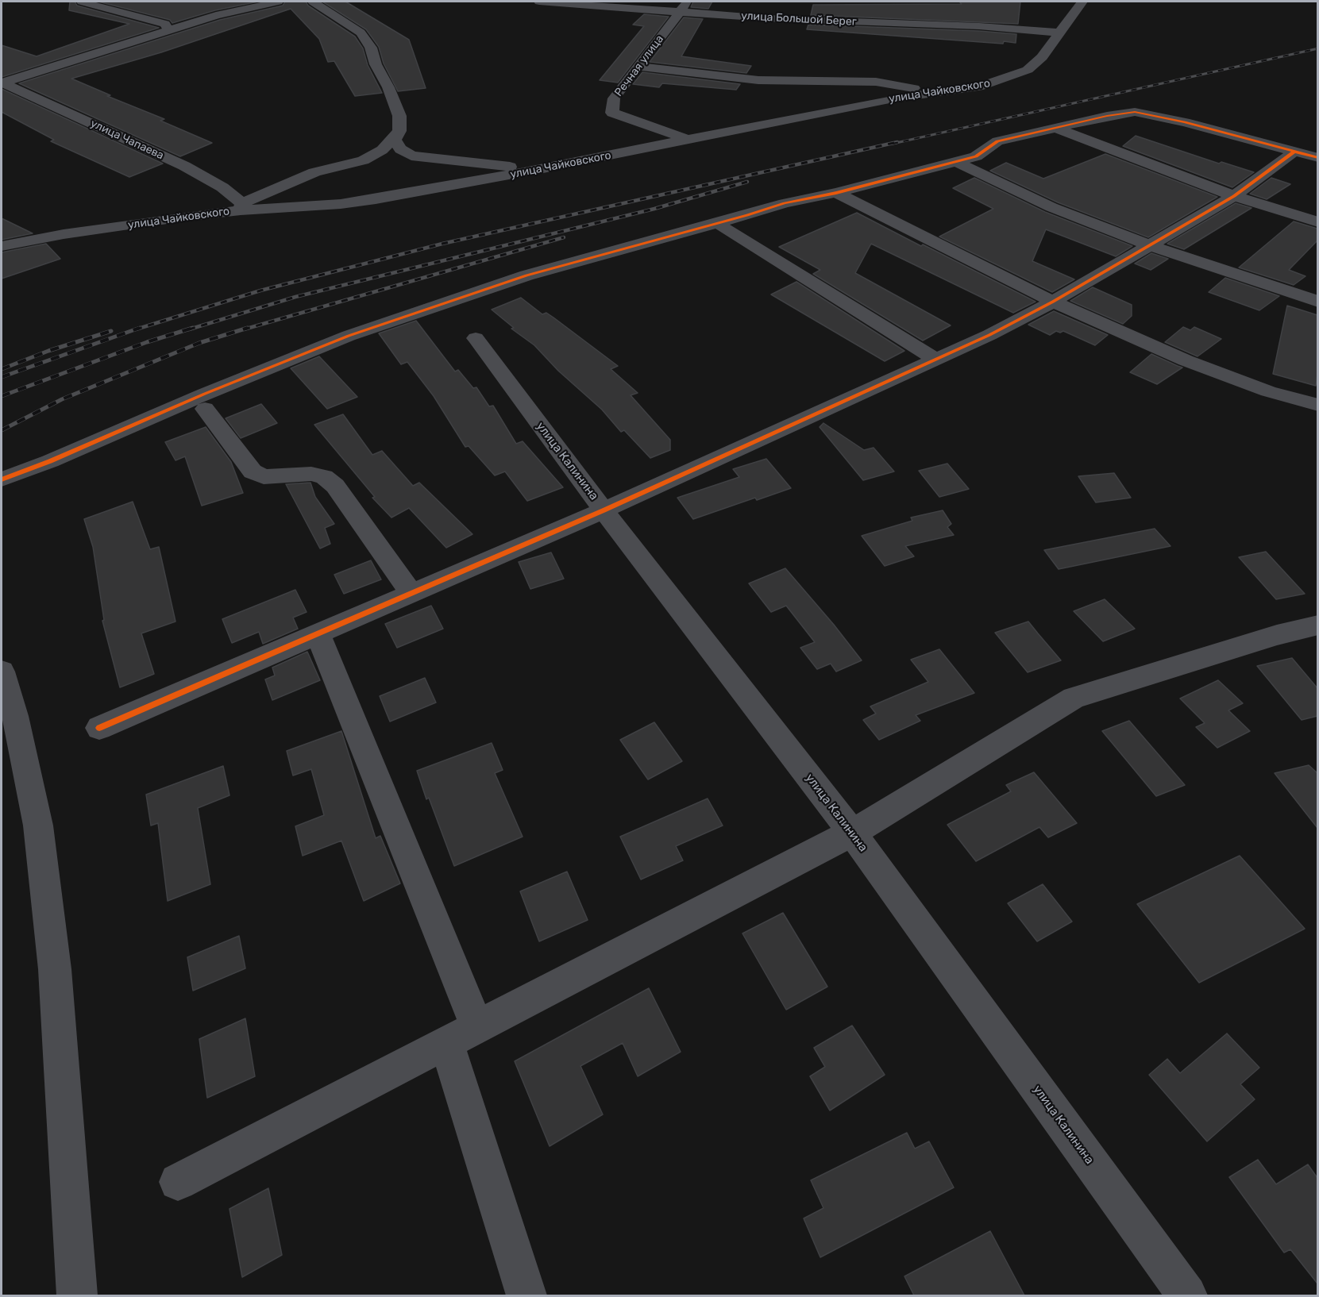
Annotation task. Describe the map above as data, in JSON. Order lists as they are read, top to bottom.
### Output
{
  "streets": {
    "street": [
      "улица Большой Берег",
      "Речная улица",
      "улица Чайковского",
      "улица Чапаева",
      "улица Калинина"
    ]
  },
  "crossings": [
    ["улица Большой Берег", "Речная улица"],
    ["улица Большой Берег", "улица Чайковского"],
    ["Речная улица", "улица Чайковского"],
    ["улица Чайковского", "улица Чапаева"]
  ]
}
